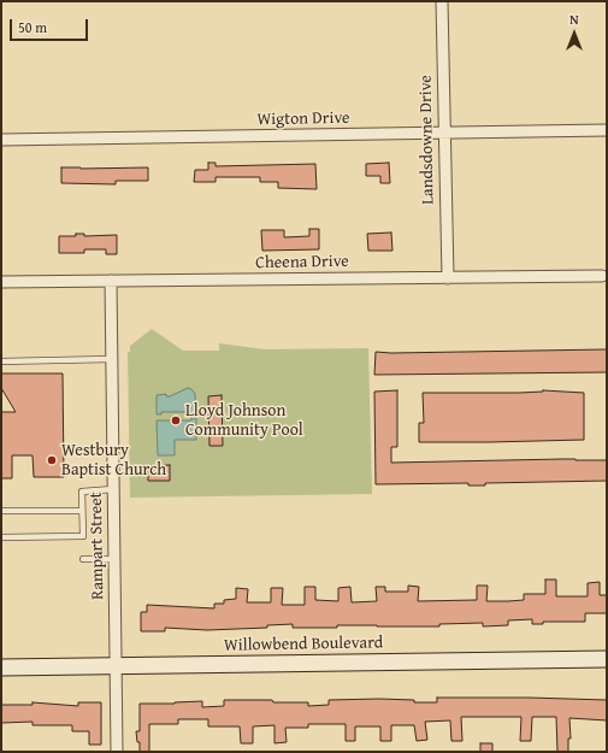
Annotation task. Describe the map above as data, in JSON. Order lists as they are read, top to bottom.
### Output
{
  "streets": {
    "main road": ["Willowbend Boulevard"],
    "street": [
      "Wigton Drive",
      "Landsdowne Drive",
      "Cheena Drive",
      "Rampart Street"
    ]
  },
  "crossings": [
    ["Wigton Drive", "Landsdowne Drive"],
    ["Landsdowne Drive", "Cheena Drive"],
    ["Cheena Drive", "Rampart Street"],
    ["Rampart Street", "Willowbend Boulevard"]
  ],
  "places": ["Lloyd Johnson Community Pool", "Westbury Baptist Church"],
  "scale_bar": "50 m",
  "north": "top"
}
